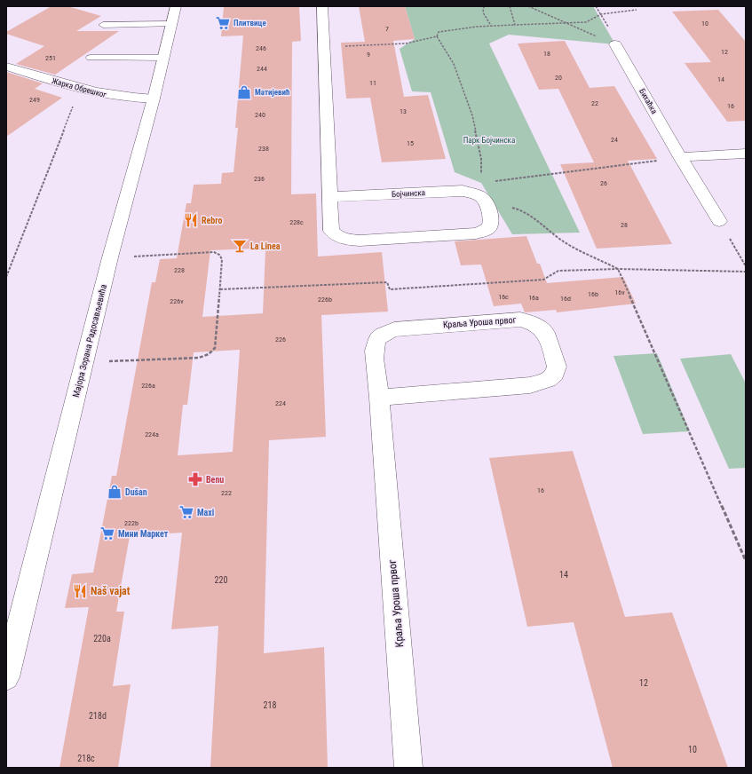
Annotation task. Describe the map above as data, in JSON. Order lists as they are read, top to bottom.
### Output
{
  "streets": {
    "street": [
      "Жарка Обрешког",
      "Бихаћка",
      "Бојчинска",
      "Краља Уроша првог",
      "Мајора Зорана Радосављевића"
    ]
  },
  "crossings": [
    ["Жарка Обрешког", "Мајора Зорана Радосављевића"]
  ],
  "parks": ["Парк Бојчинска"],
  "places": {
    "supermarket": ["Плитвице", "Maxi", "Мини Маркет"],
    "shop": ["Матијевић", "Dušan"],
    "restaurant": ["Rebro", "Naš vajat"],
    "bar": ["La Linea"],
    "pharmacy": ["Benu"]
  },
  "house_numbers": [
    "10",
    "7",
    "246",
    "12",
    "18",
    "9",
    "251",
    "244",
    "20",
    "14",
    "11",
    "249",
    "22",
    "16",
    "13",
    "240",
    "24",
    "15",
    "238",
    "236",
    "26",
    "228c",
    "28",
    "228",
    "16v",
    "16b",
    "16c",
    "16a",
    "16d",
    "226b",
    "226v",
    "226",
    "226a",
    "224",
    "224a",
    "16",
    "222",
    "222b",
    "14",
    "220",
    "220a",
    "12",
    "218",
    "218d",
    "10",
    "218c"
  ]
}
